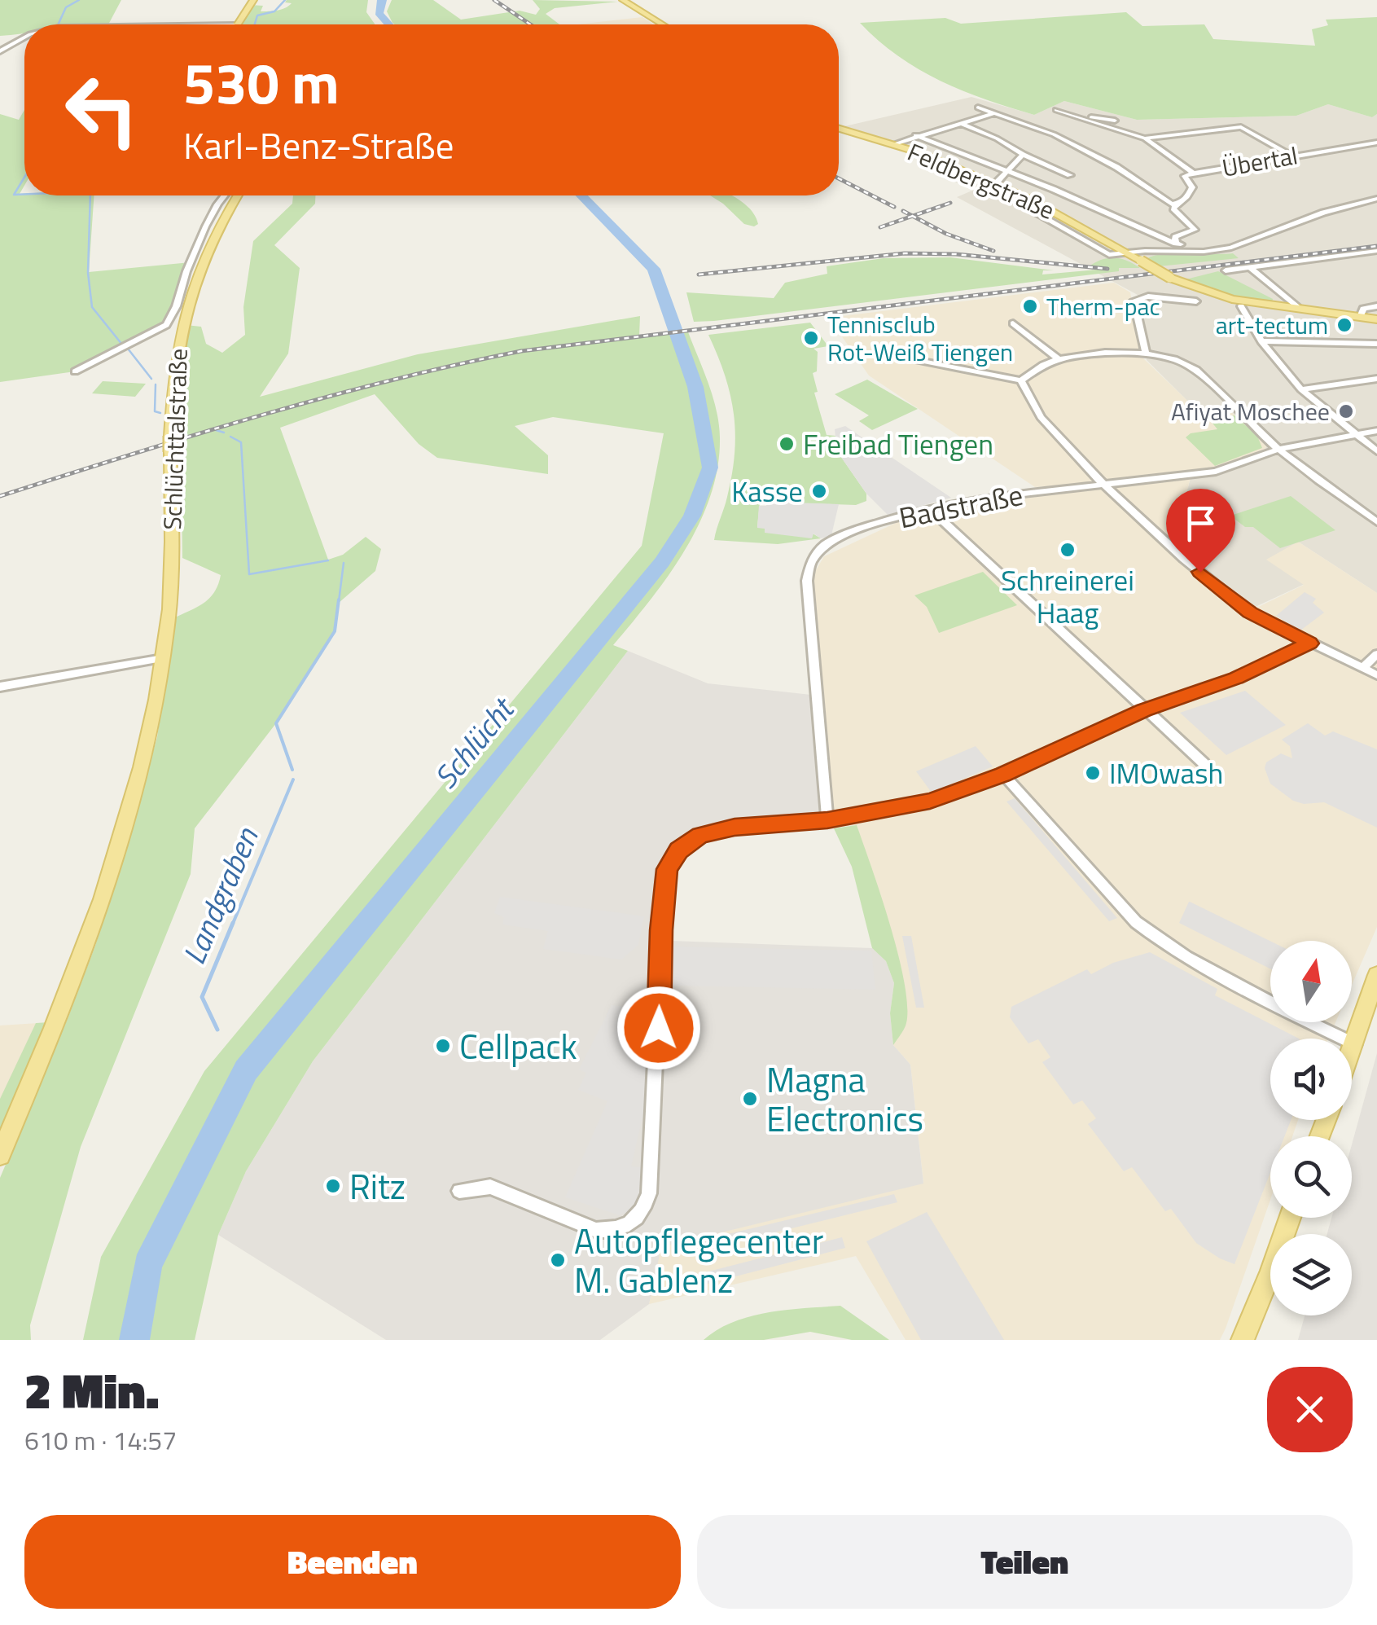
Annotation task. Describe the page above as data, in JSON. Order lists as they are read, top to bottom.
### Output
{
  "streets": {
    "main road": ["Feldbergstraße", "Schlüchttalstraße"],
    "street": ["Übertal", "Badstraße"]
  },
  "water": ["Schlücht", "Landgraben"],
  "places": [
    "Therm-pac",
    "art-tectum",
    "Tennisclub Rot-Weiß Tiengen",
    "Afiyat Moschee",
    "Freibad Tiengen",
    "Kasse",
    "Schreinerei Haag",
    "IMOwash",
    "Cellpack",
    "Magna Electronics",
    "Ritz",
    "Autopflegecenter M. Gablenz"
  ],
  "north": "top",
  "page": {
    "turn": ["530 m", "Karl-Benz-Straße"],
    "heading": ["2 Min.", "610 m · 14:57"],
    "buttons": ["Beenden", "Teilen"]
  }
}
